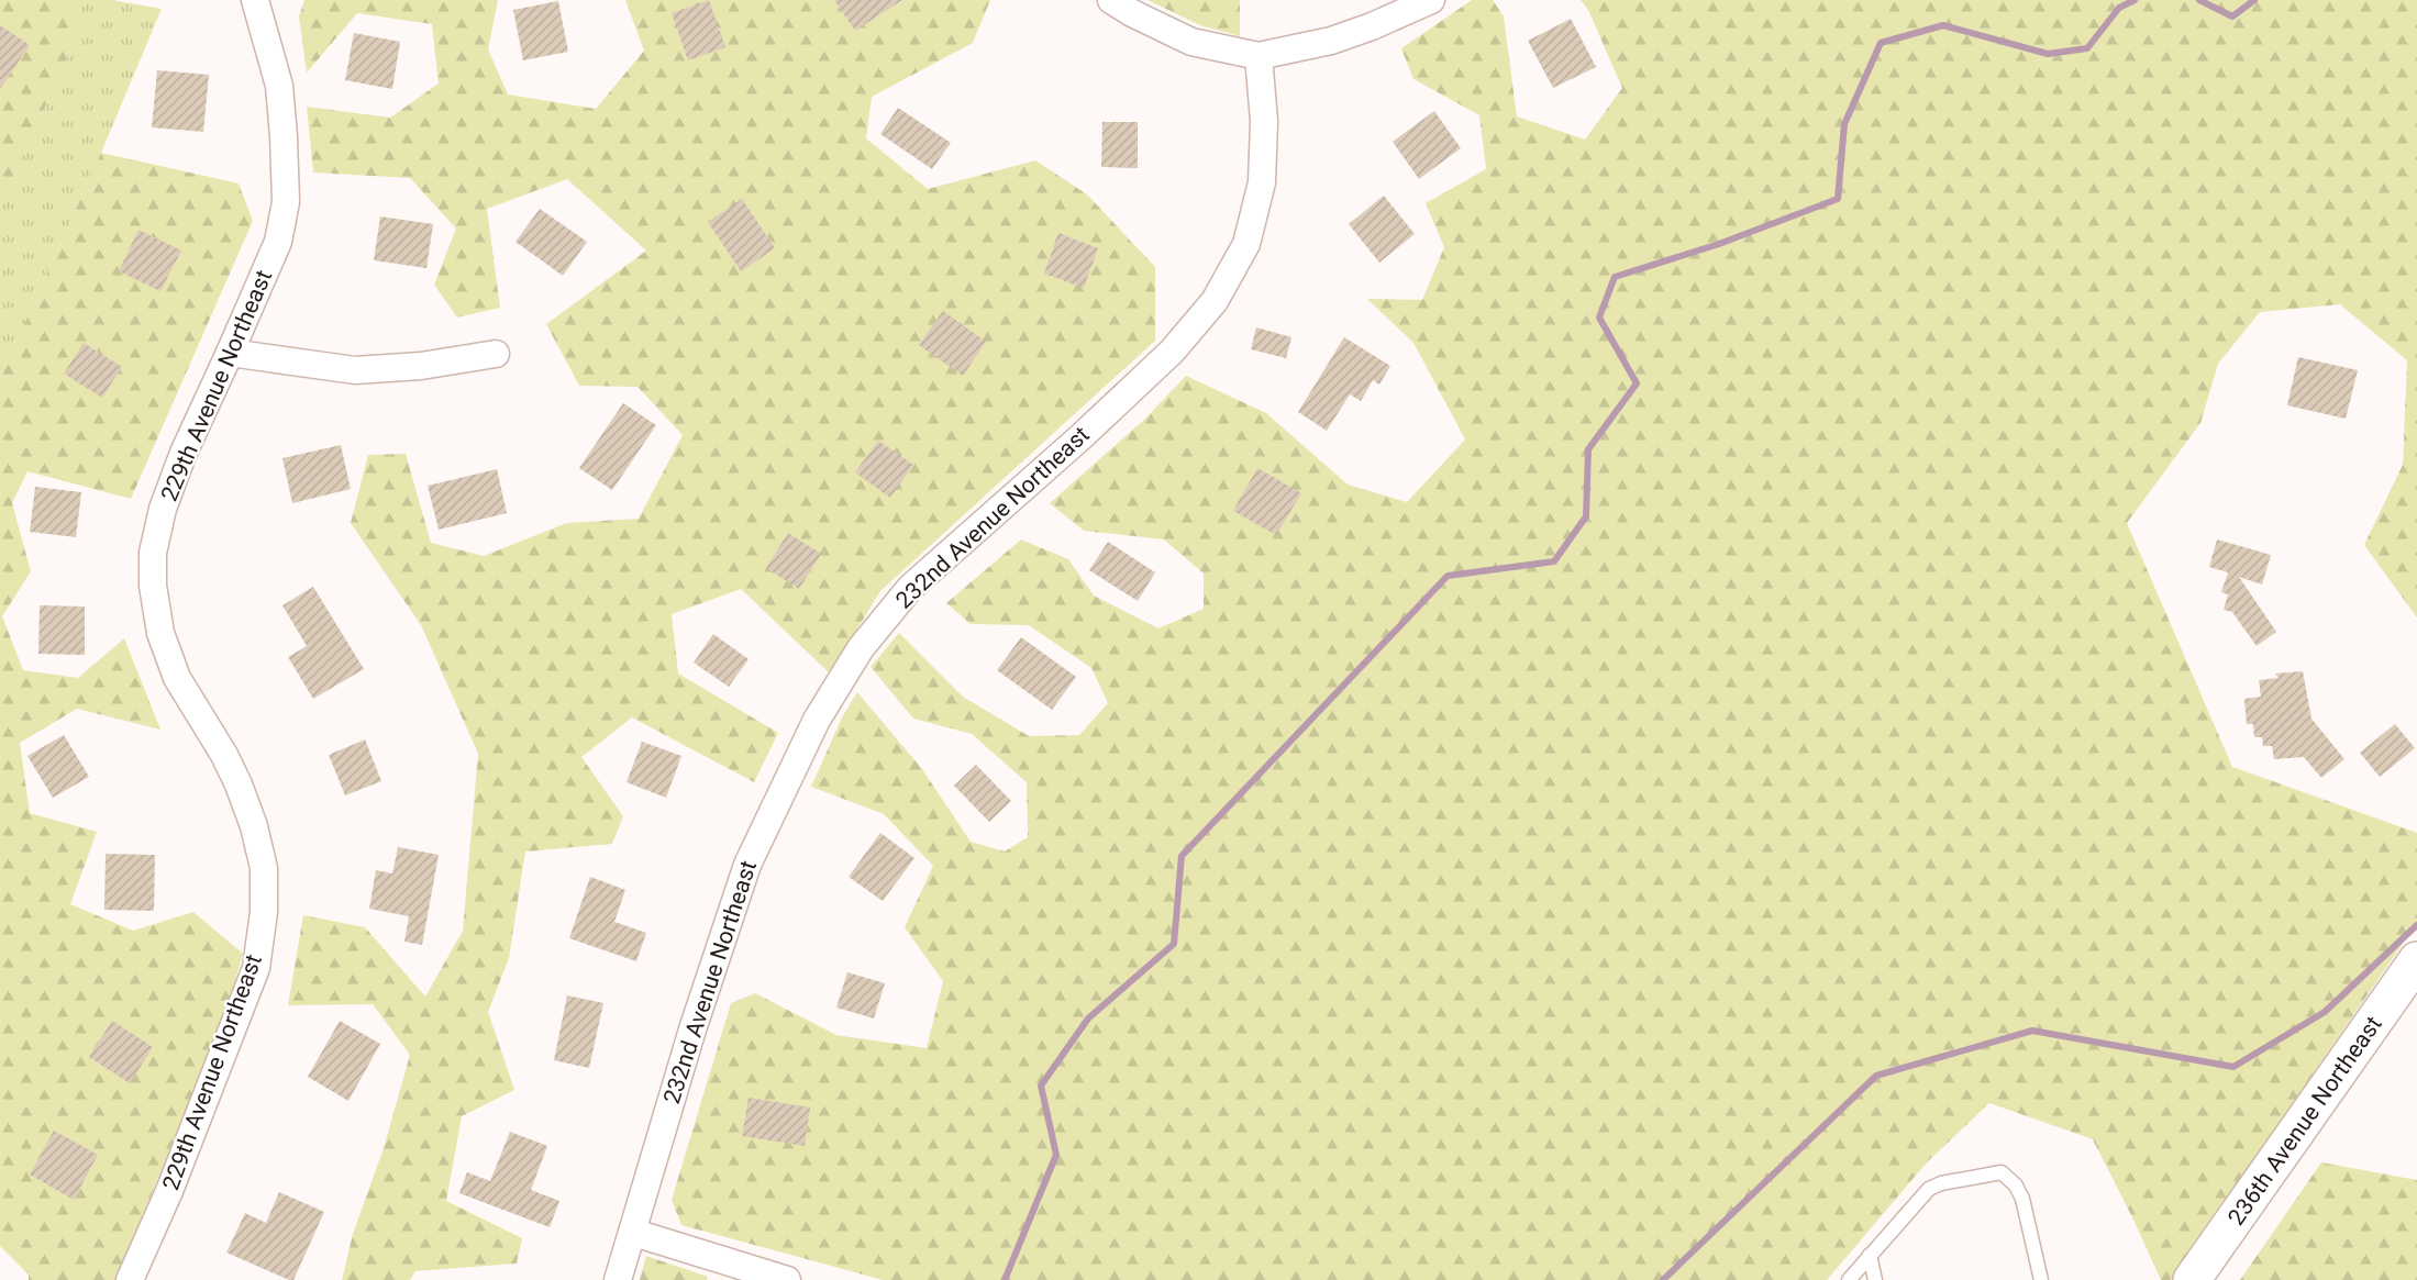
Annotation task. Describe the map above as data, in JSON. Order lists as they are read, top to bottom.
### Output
{
  "streets": {
    "street": ["229th Avenue Northeast", "232nd Avenue Northeast", "236th Avenue Northeast"]
  }
}
